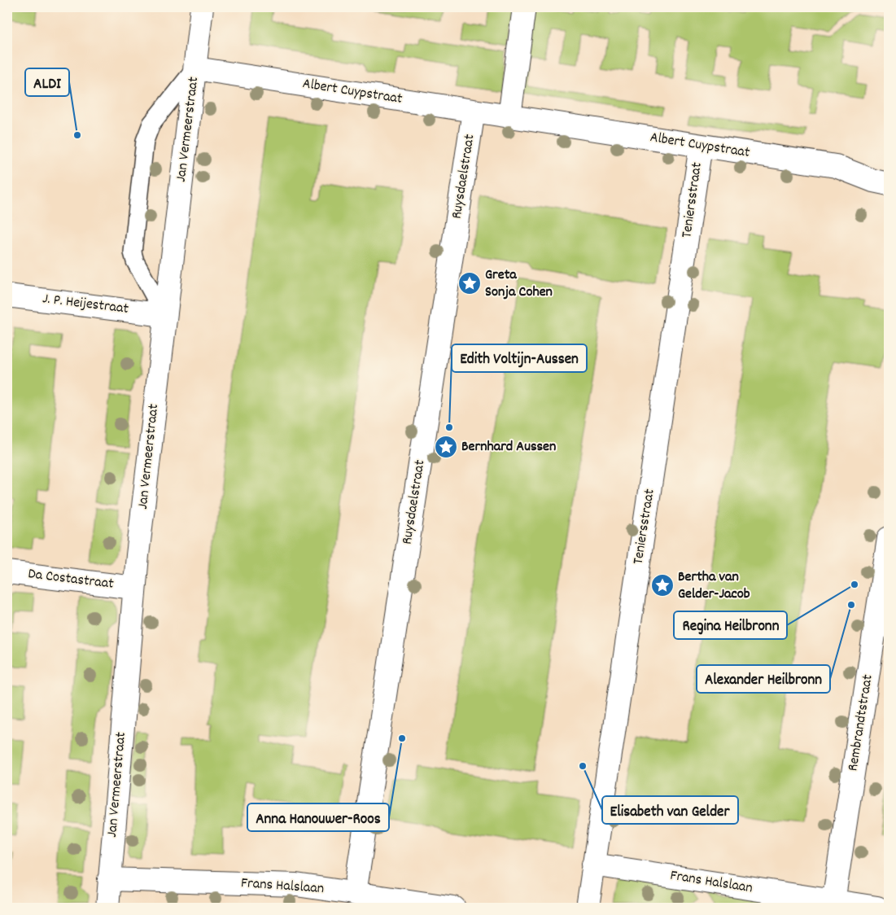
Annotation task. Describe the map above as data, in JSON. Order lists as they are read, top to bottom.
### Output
{
  "streets": {
    "street": [
      "Albert Cuypstraat",
      "Jan Vermeerstraat",
      "Ruysdaelstraat",
      "Teniersstraat",
      "J. P. Heijestraat",
      "Da Costastraat",
      "Rembrandtstraat",
      "Frans Halslaan"
    ]
  },
  "crossings": [
    ["Albert Cuypstraat", "Jan Vermeerstraat"],
    ["Albert Cuypstraat", "Ruysdaelstraat"],
    ["Albert Cuypstraat", "Teniersstraat"],
    ["Jan Vermeerstraat", "J. P. Heijestraat"],
    ["Jan Vermeerstraat", "Da Costastraat"],
    ["Jan Vermeerstraat", "Frans Halslaan"],
    ["Ruysdaelstraat", "Frans Halslaan"],
    ["Teniersstraat", "Frans Halslaan"],
    ["Rembrandtstraat", "Frans Halslaan"]
  ],
  "places": {
    "other": [
      "ALDI",
      "Edith Voltijn-Aussen",
      "Regina Heilbronn",
      "Alexander Heilbronn",
      "Anna Hanouwer-Roos",
      "Elisabeth van Gelder"
    ],
    "place": ["Greta Sonja Cohen", "Bernhard Aussen", "Bertha van Gelder-Jacob"]
  }
}
